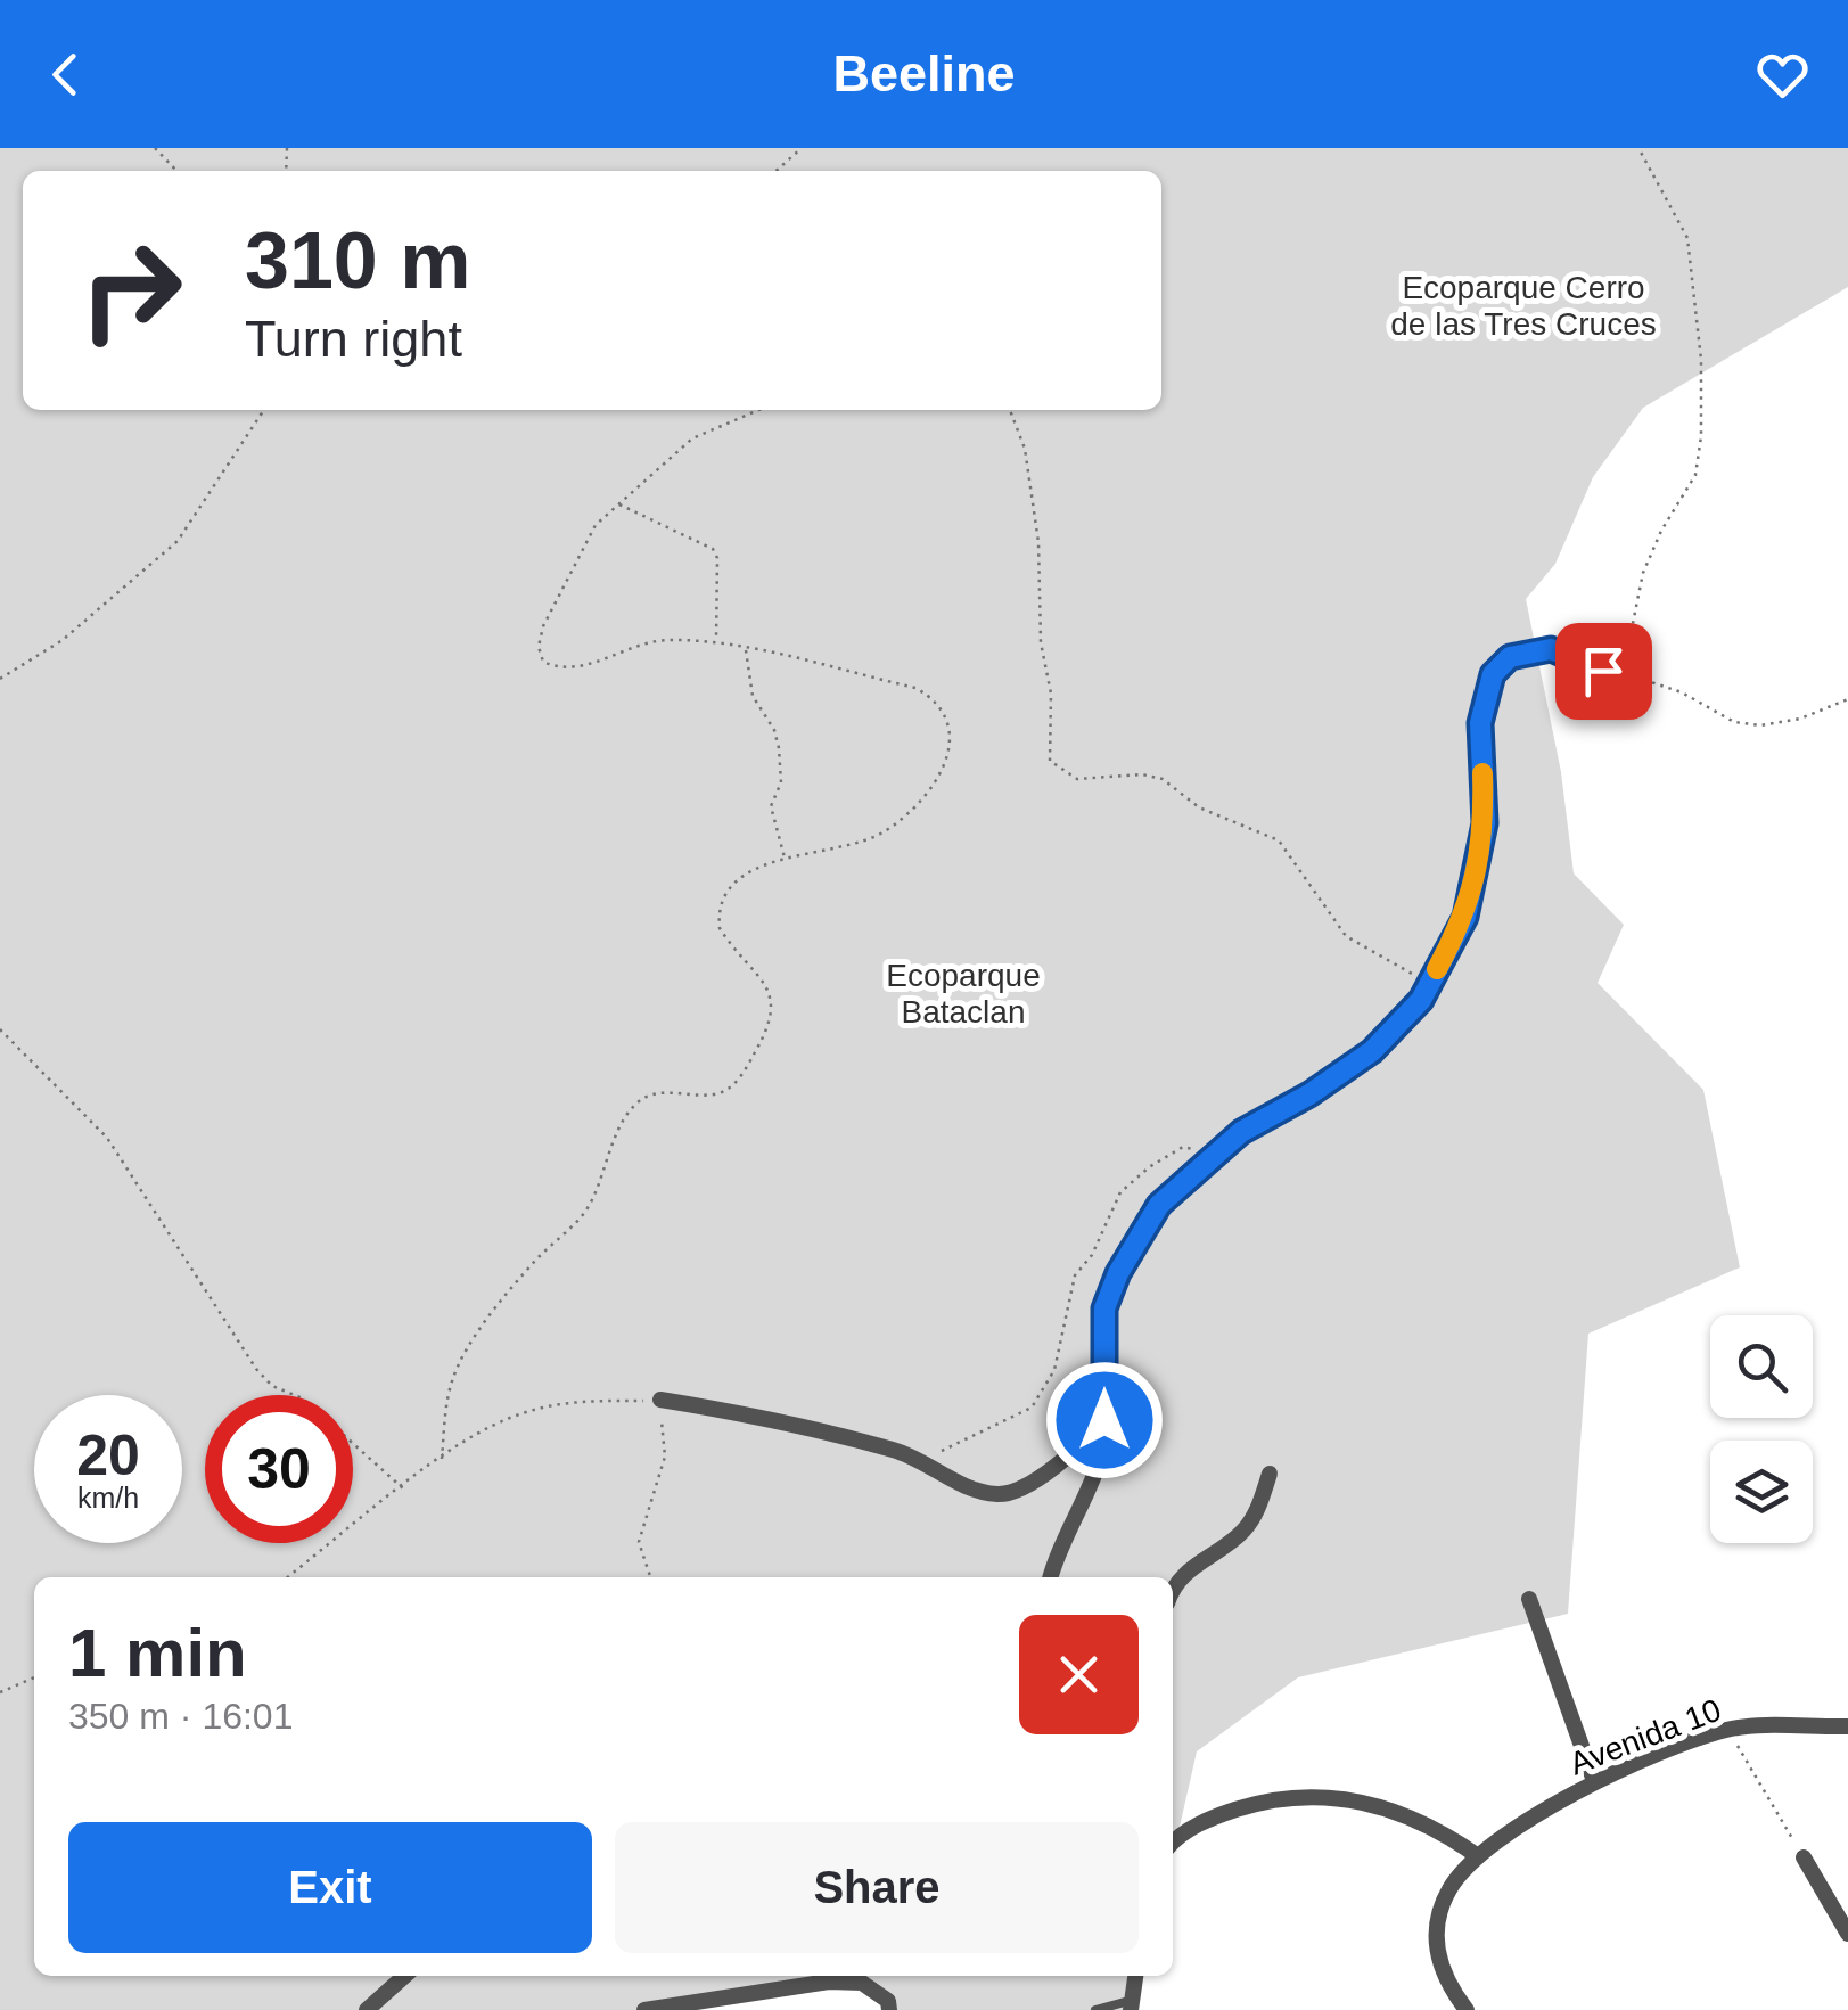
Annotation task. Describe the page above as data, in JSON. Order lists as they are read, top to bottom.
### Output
{
  "streets": {
    "street": ["Avenida 10"]
  },
  "parks": ["Ecoparque Cerro de las Tres Cruces", "Ecoparque Bataclan"],
  "page": {
    "header": "Beeline",
    "turn": ["310 m", "Turn right"],
    "speed": "20 km/h",
    "limit": "30",
    "heading": ["1 min", "350 m · 16:01"],
    "buttons": ["Exit", "Share"]
  }
}
